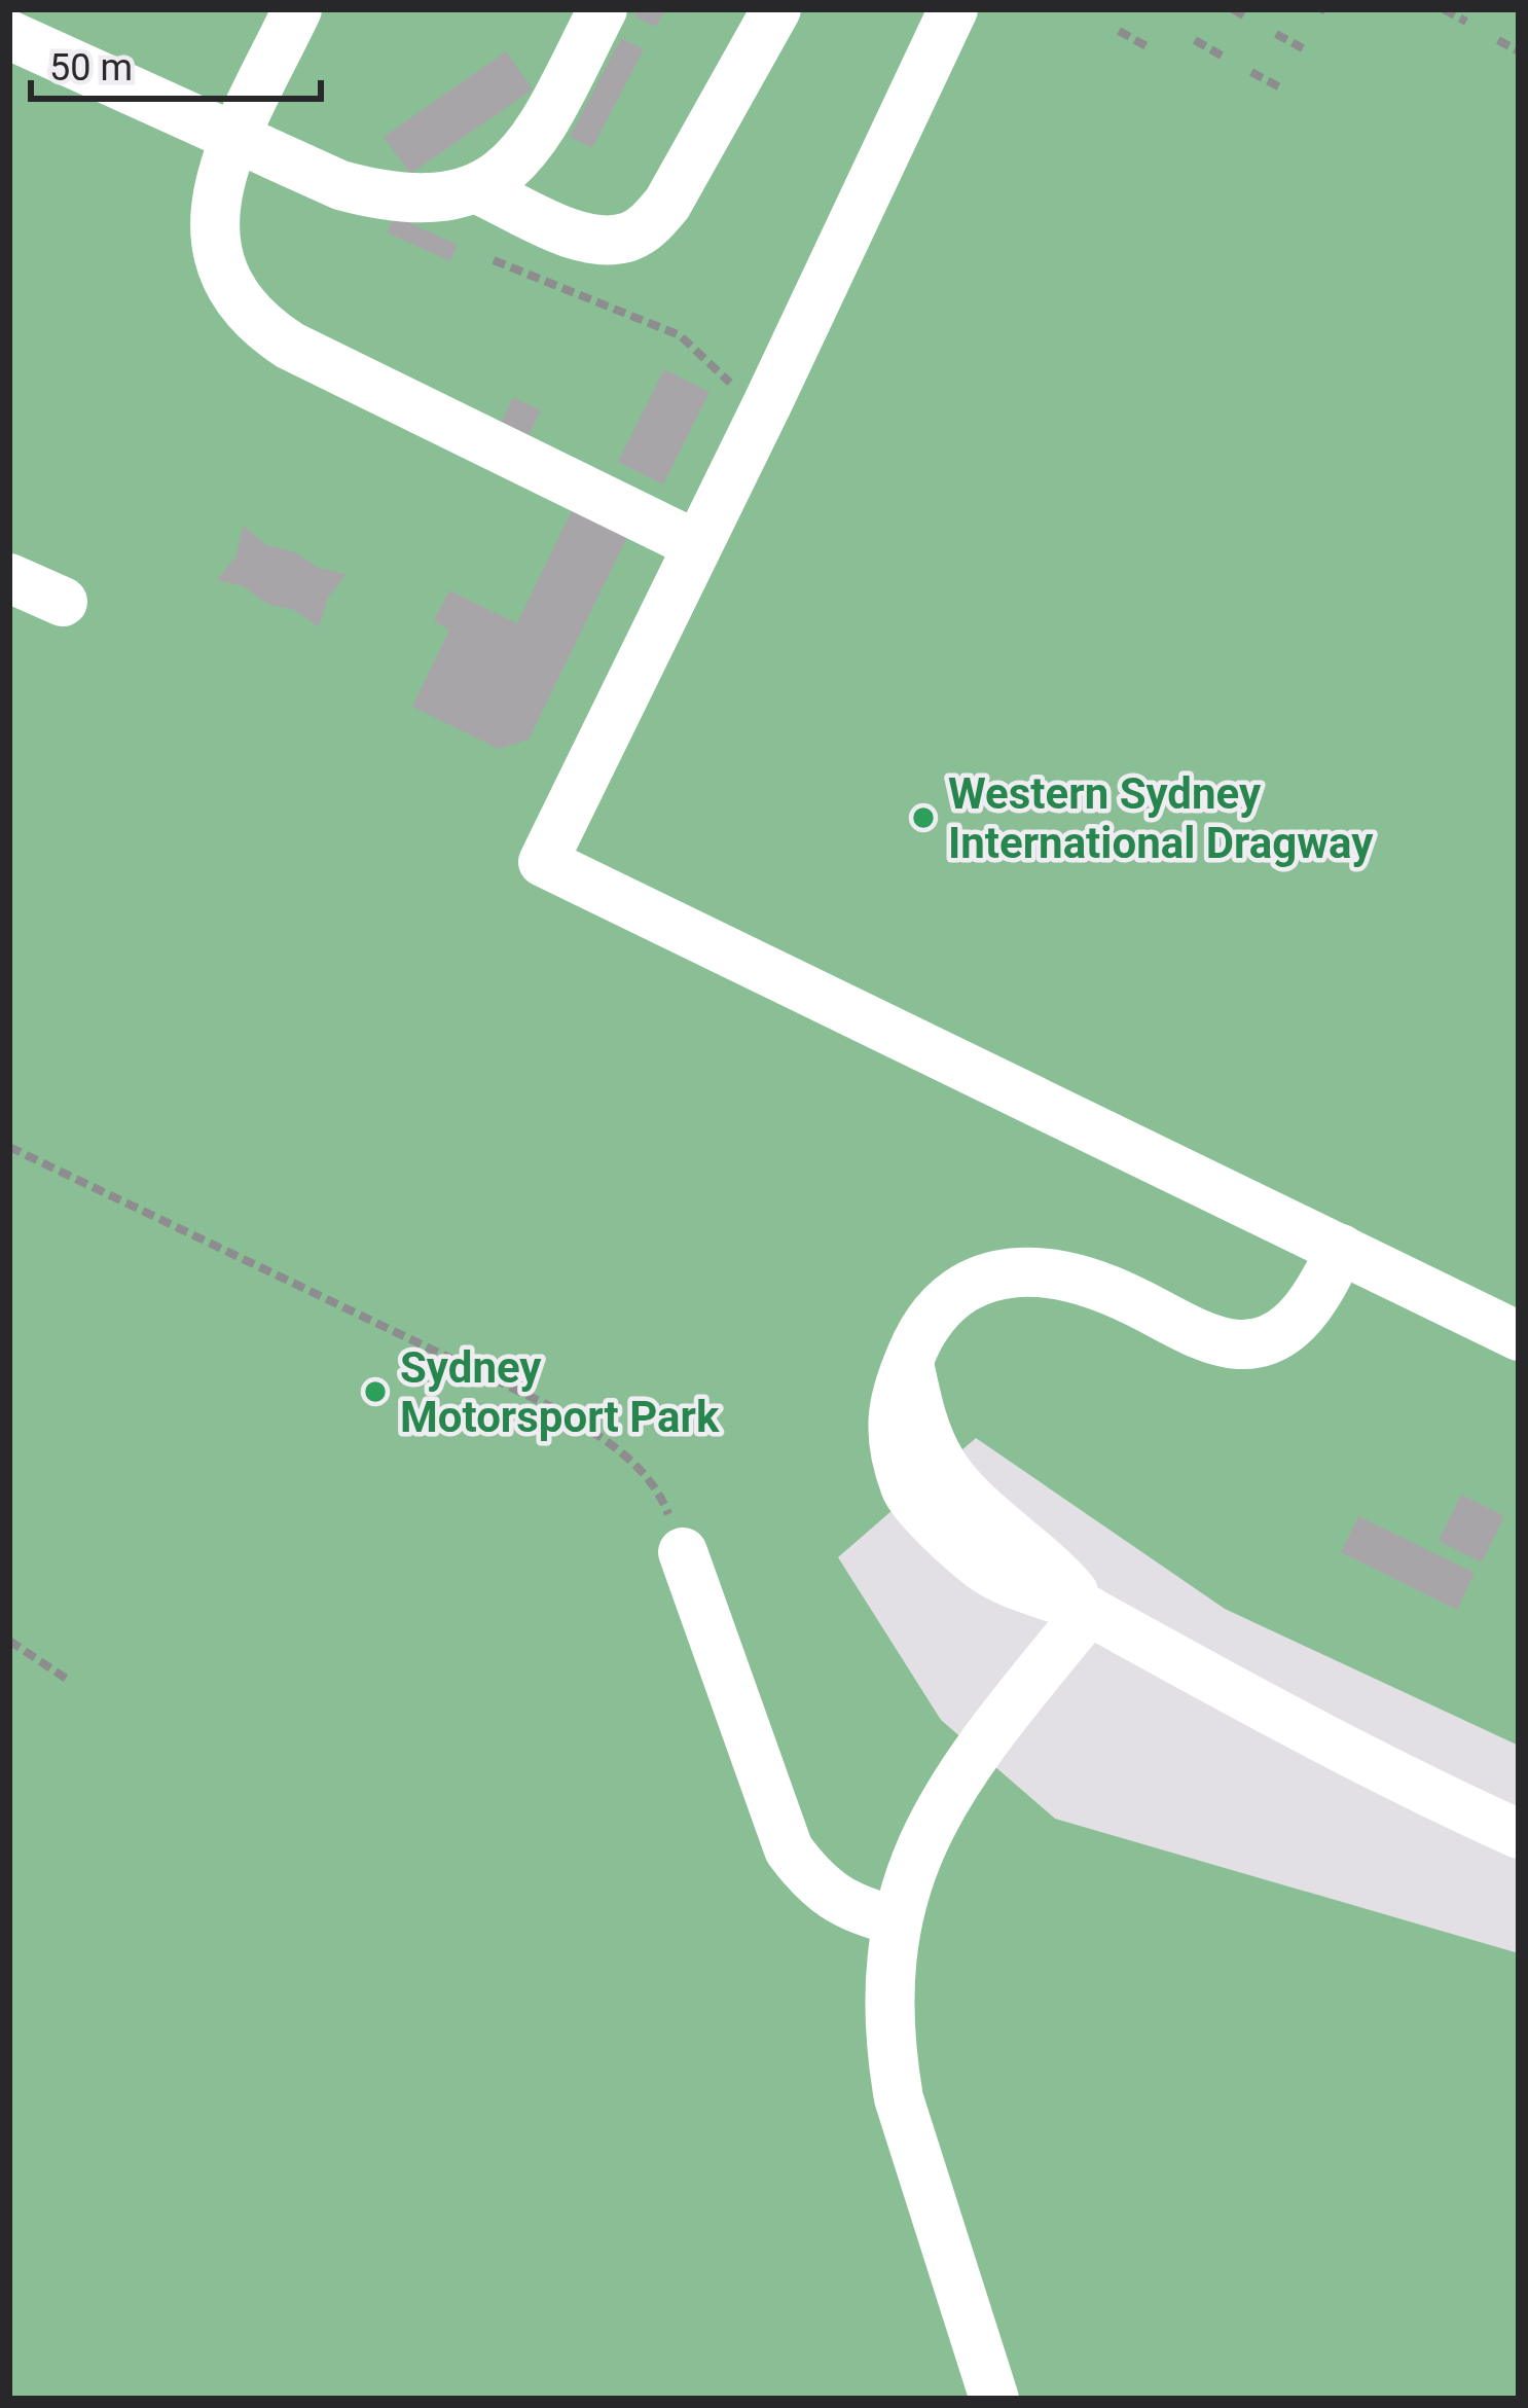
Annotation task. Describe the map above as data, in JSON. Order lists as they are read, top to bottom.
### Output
{
  "places": ["Western Sydney International Dragway", "Sydney Motorsport Park"],
  "scale_bar": "50 m"
}
